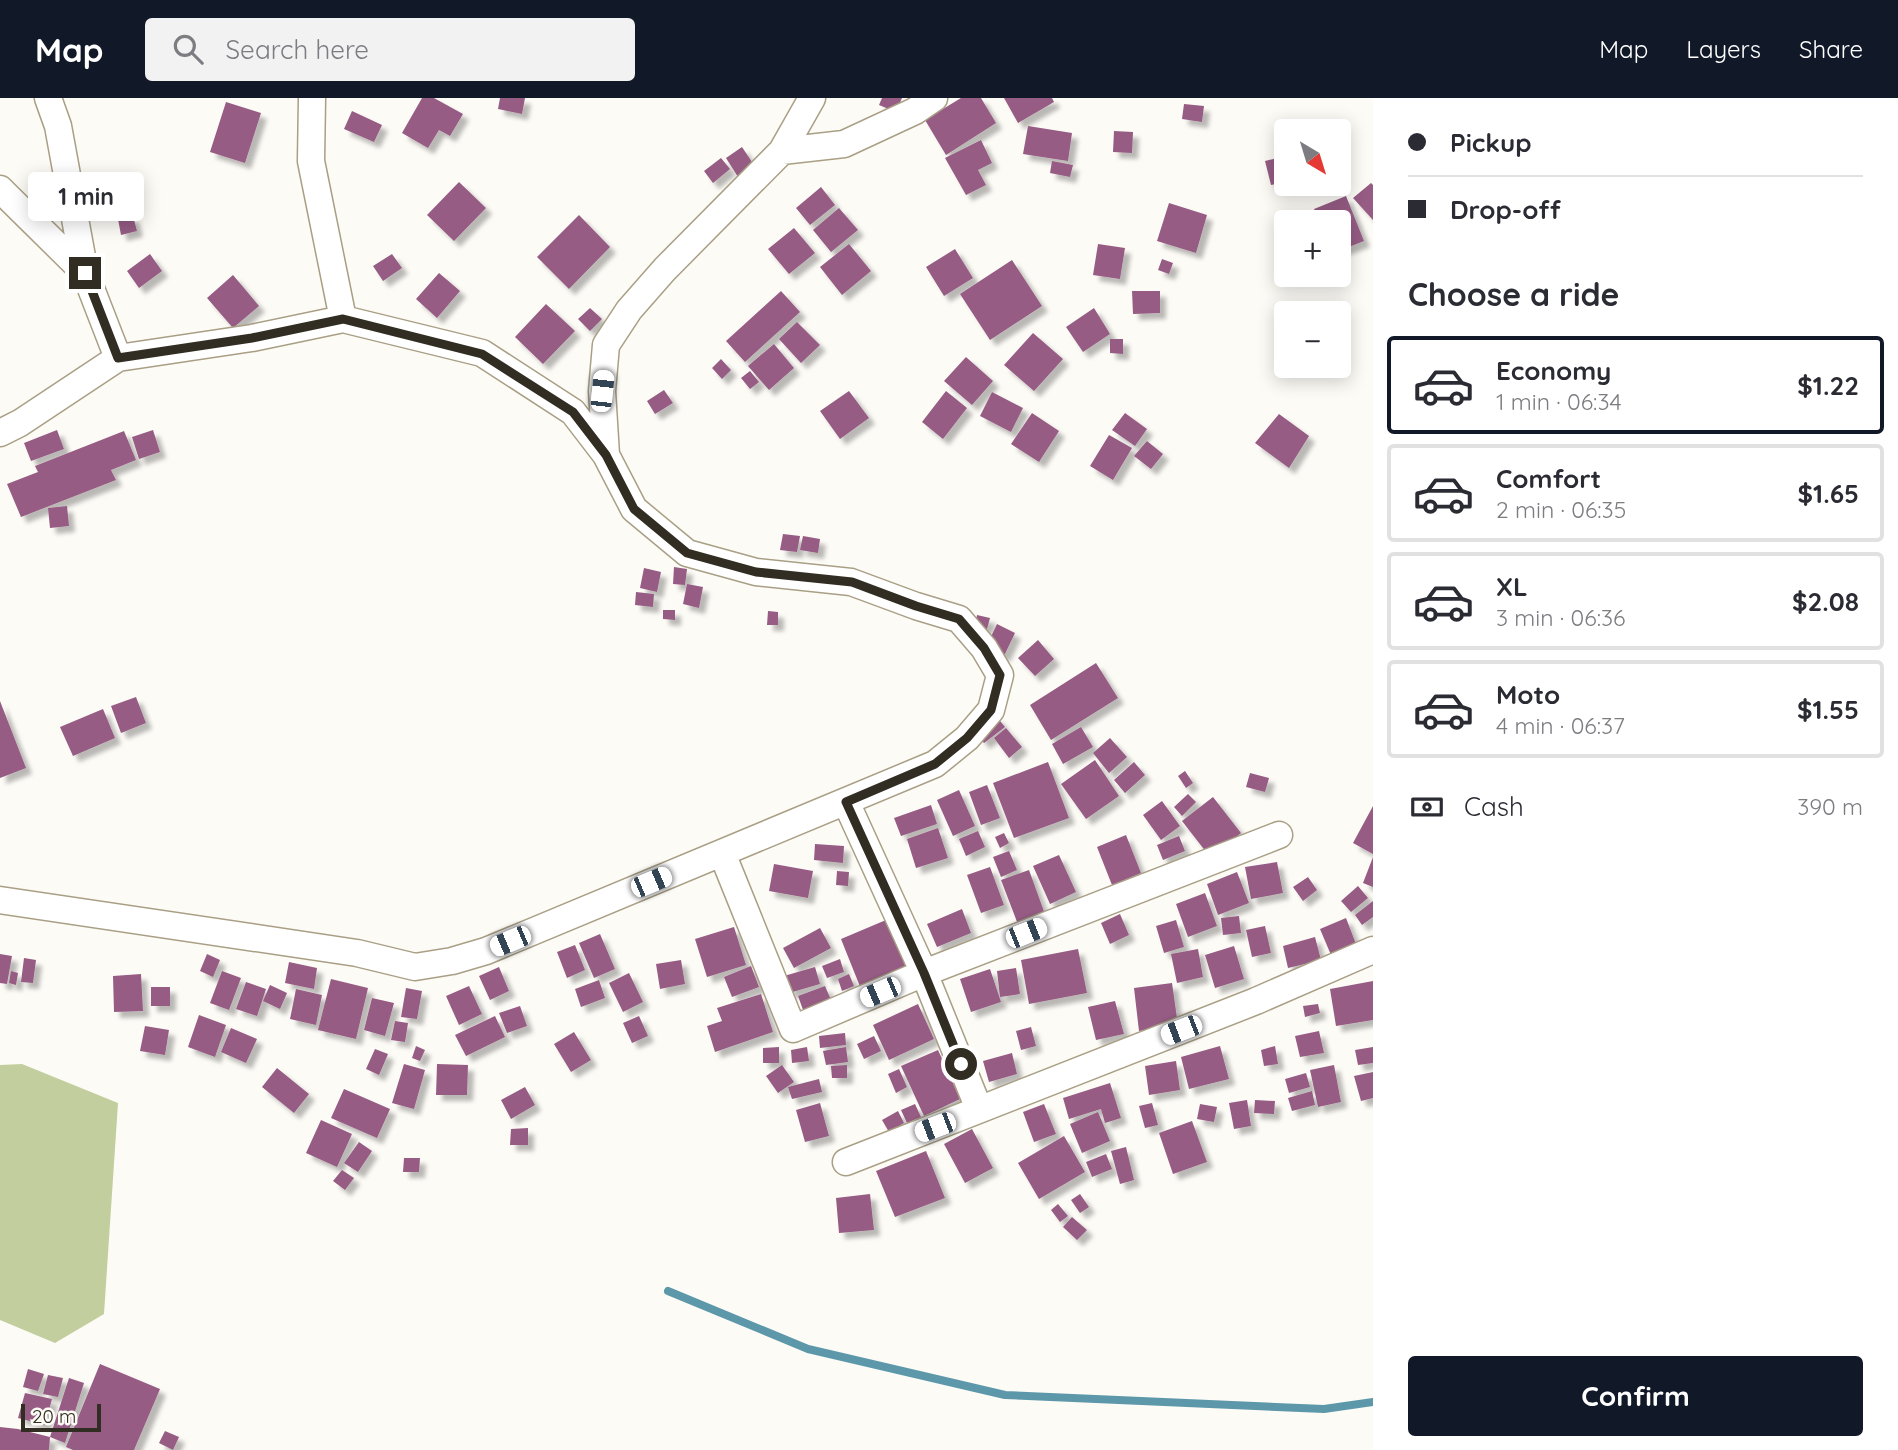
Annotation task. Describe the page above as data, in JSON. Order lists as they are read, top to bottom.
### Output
{
  "scale_bar": "20 m",
  "north": "bottom right",
  "page": {
    "header": "Map",
    "search": "Search here",
    "nav": ["Map", "Layers", "Share"],
    "banner": ["Pickup", "Drop-off"],
    "map_buttons": ["+", "−"],
    "bubble": "1 min",
    "heading": "Choose a ride",
    "list": [
      {
        "name": "Economy",
        "note": "1 min · 06:34",
        "value": "$1.22"
      },
      {
        "name": "Comfort",
        "note": "2 min · 06:35",
        "value": "$1.65"
      },
      {
        "name": "XL",
        "note": "3 min · 06:36",
        "value": "$2.08"
      },
      {
        "name": "Moto",
        "note": "4 min · 06:37",
        "value": "$1.55"
      }
    ],
    "pay": ["Cash", "390 m"],
    "buttons": "Confirm",
    "scale": "20 m"
  }
}
